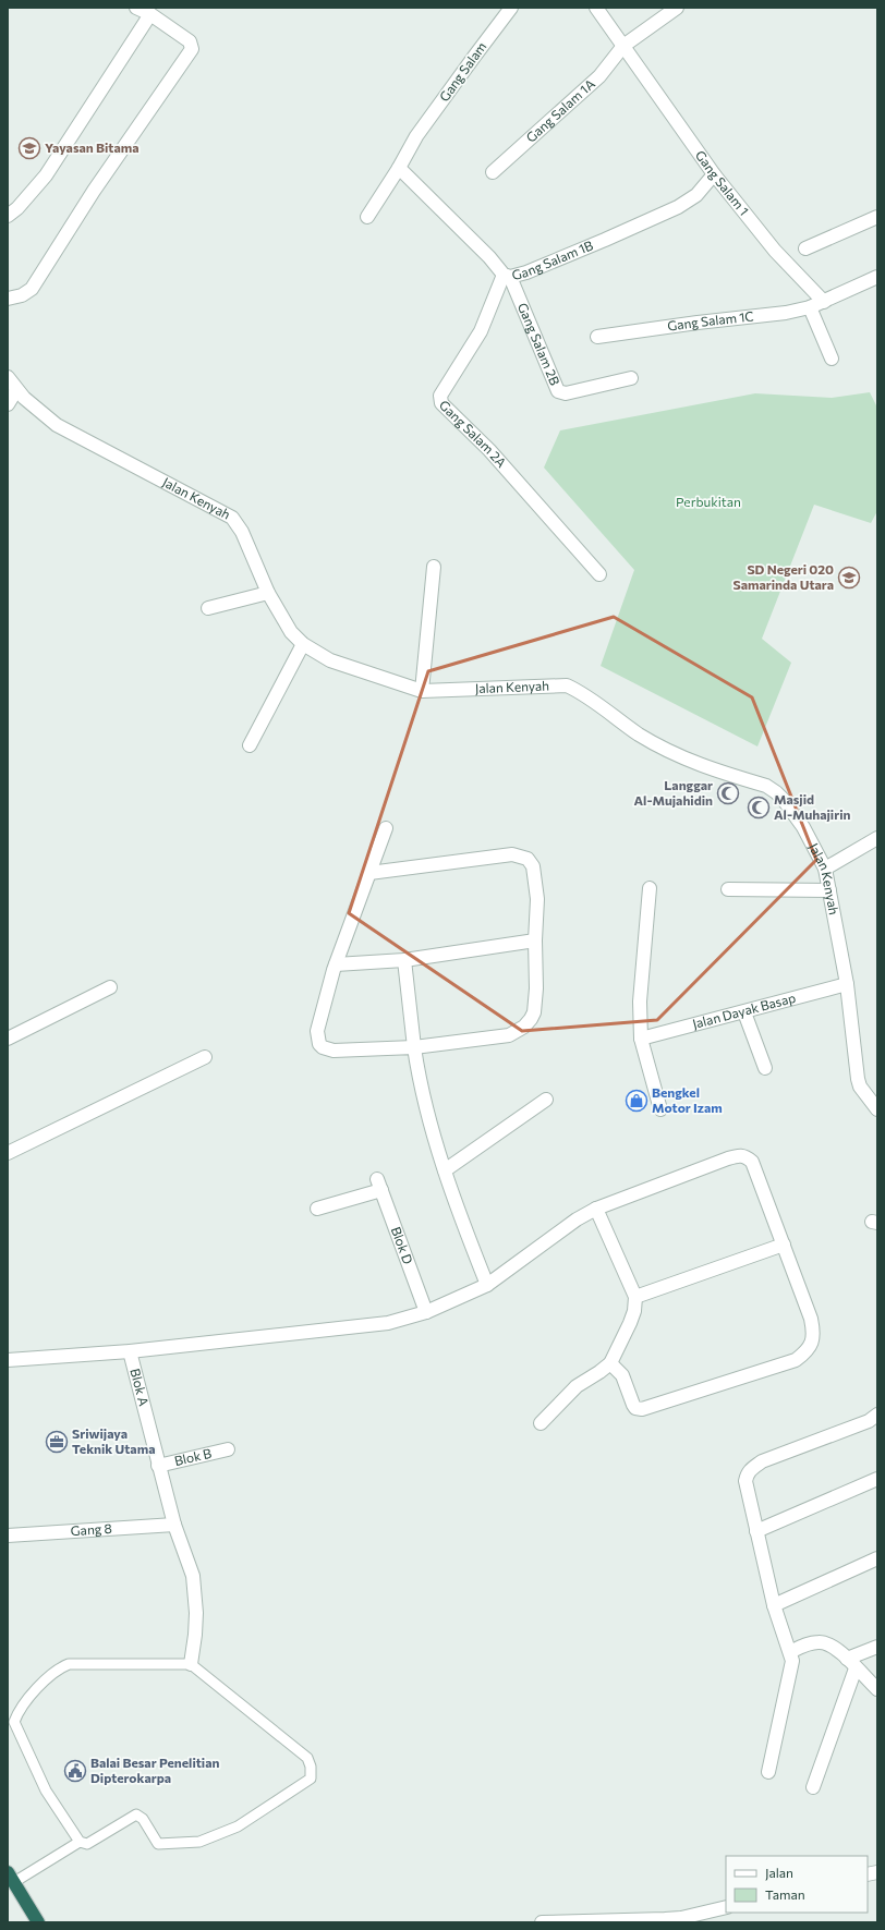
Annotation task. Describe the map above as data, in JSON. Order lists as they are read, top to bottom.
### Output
{
  "streets": {
    "street": [
      "Gang Salam",
      "Gang Salam 1A",
      "Gang Salam 1",
      "Gang Salam 1B",
      "Gang Salam 1C",
      "Gang Salam 2B",
      "Gang Salam 2A",
      "Jalan Kenyah",
      "Jalan Dayak Basap",
      "Blok D",
      "Blok A",
      "Blok B",
      "Gang 8"
    ]
  },
  "crossings": [
    ["Gang Salam", "Gang Salam 1B"],
    ["Gang Salam 1A", "Gang Salam 1"],
    ["Gang Salam 1", "Gang Salam 1B"],
    ["Gang Salam 1", "Gang Salam 1C"],
    ["Gang Salam 1B", "Gang Salam 2B"],
    ["Gang Salam 1B", "Gang Salam 2A"],
    ["Gang Salam 2B", "Gang Salam 2A"],
    ["Jalan Kenyah", "Jalan Dayak Basap"],
    ["Blok A", "Blok B"],
    ["Blok A", "Gang 8"]
  ],
  "parks": ["Perbukitan"],
  "places": {
    "school or university": ["Yayasan Bitama", "SD Negeri 020 Samarinda Utara"],
    "mosque": ["Langgar Al-Mujahidin", "Masjid Al-Muhajirin"],
    "shop": ["Bengkel Motor Izam"],
    "office": ["Sriwijaya Teknik Utama"],
    "public building": ["Balai Besar Penelitian Dipterokarpa"]
  },
  "legend": ["Jalan", "Taman"]
}
